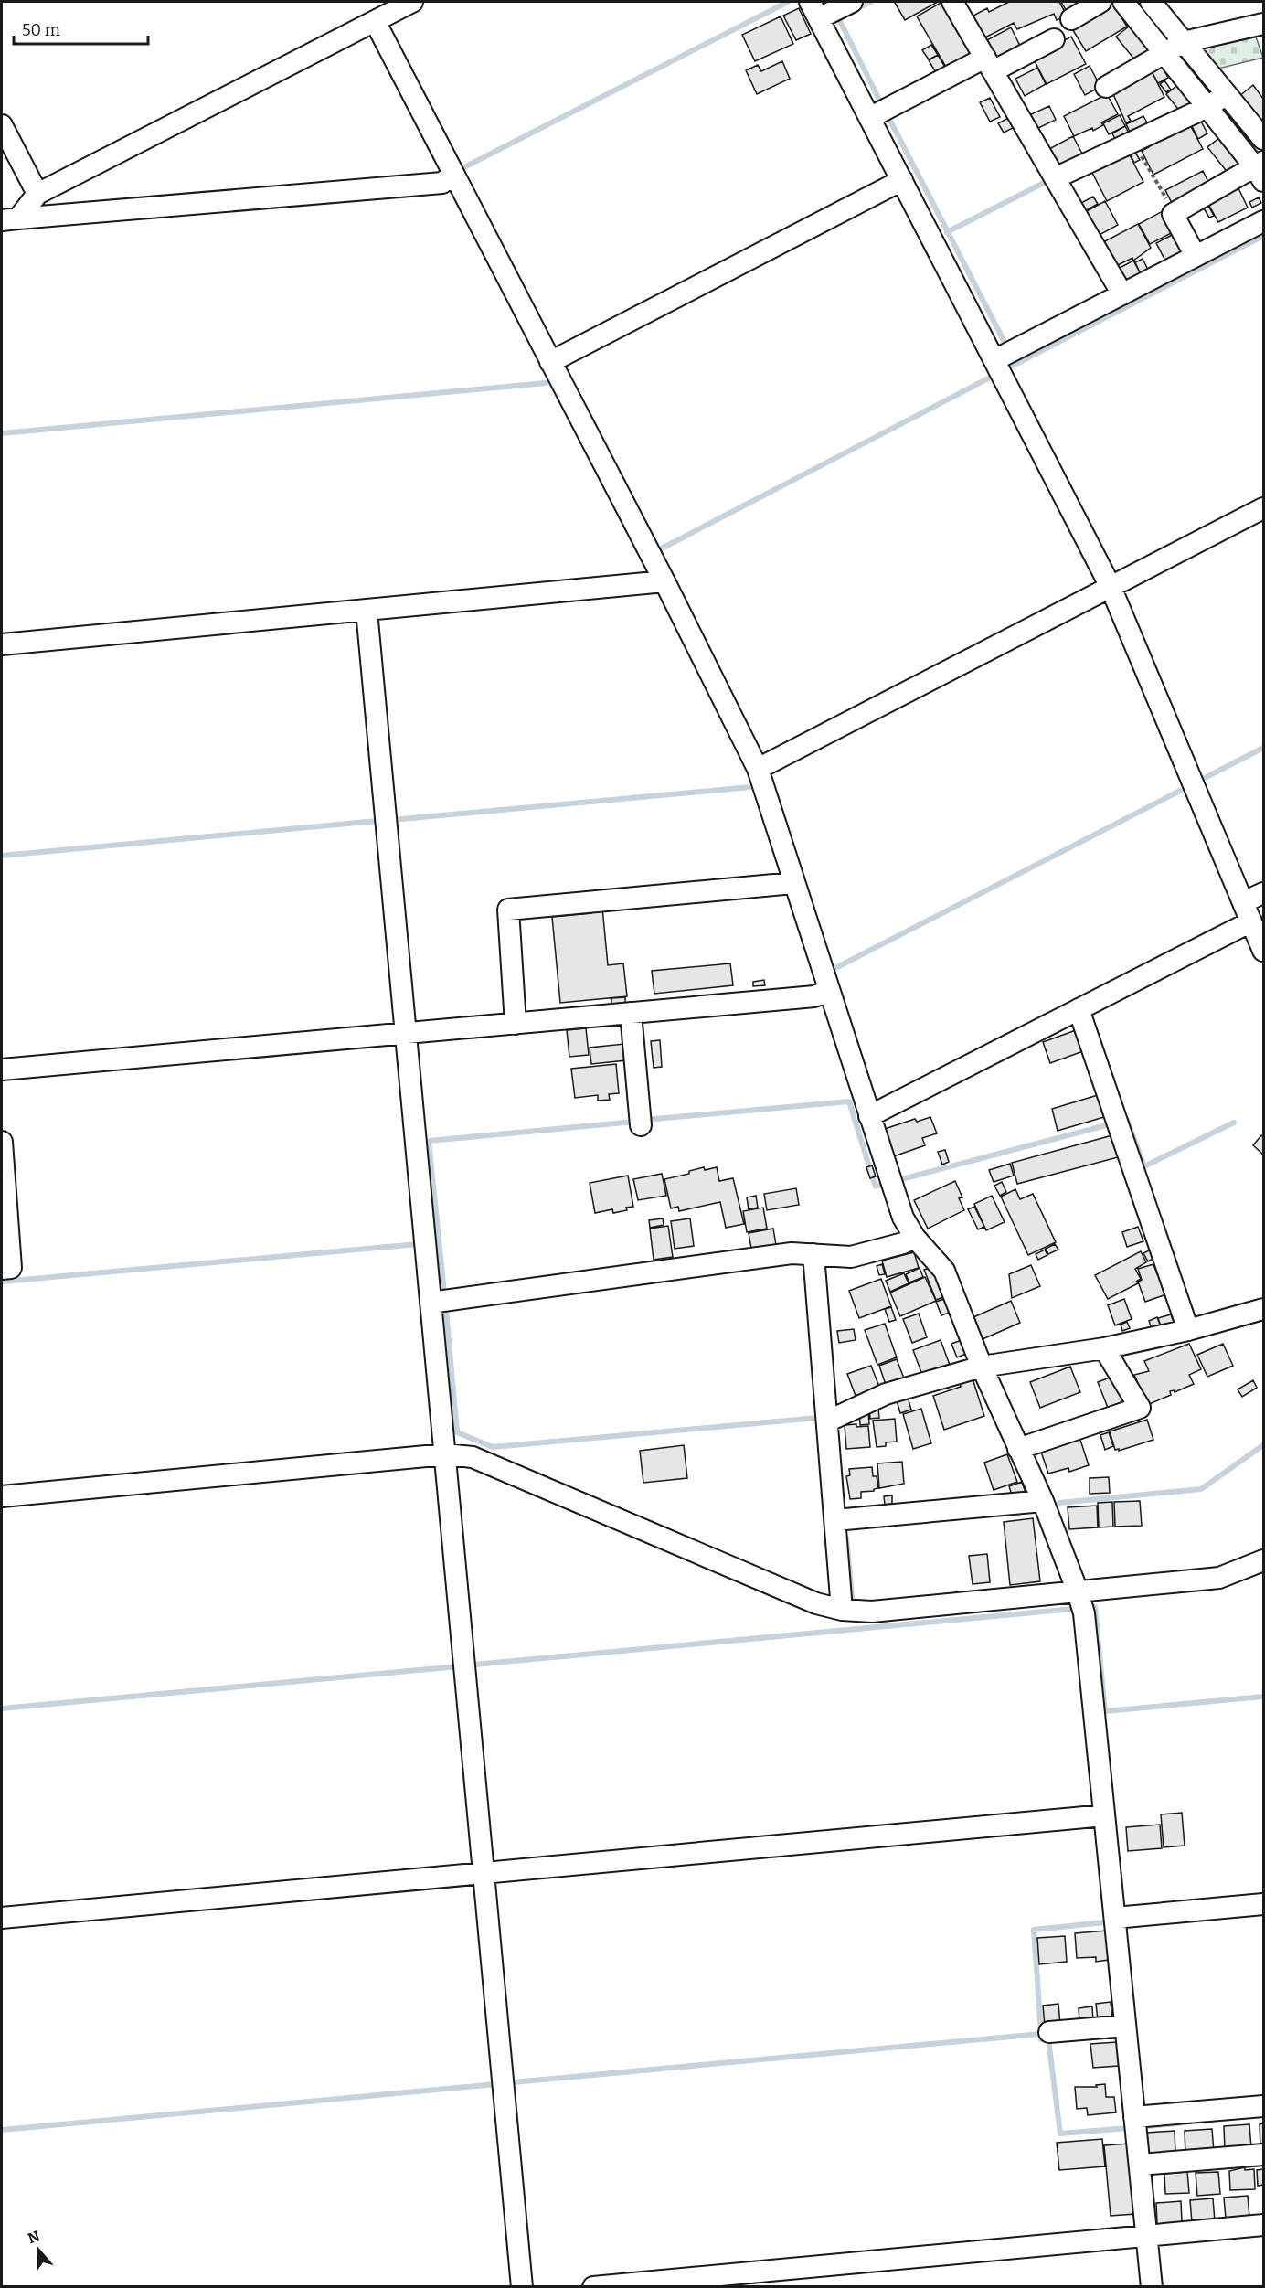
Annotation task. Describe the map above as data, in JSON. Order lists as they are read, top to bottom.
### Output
{
  "scale_bar": "50 m",
  "north": "top"
}
